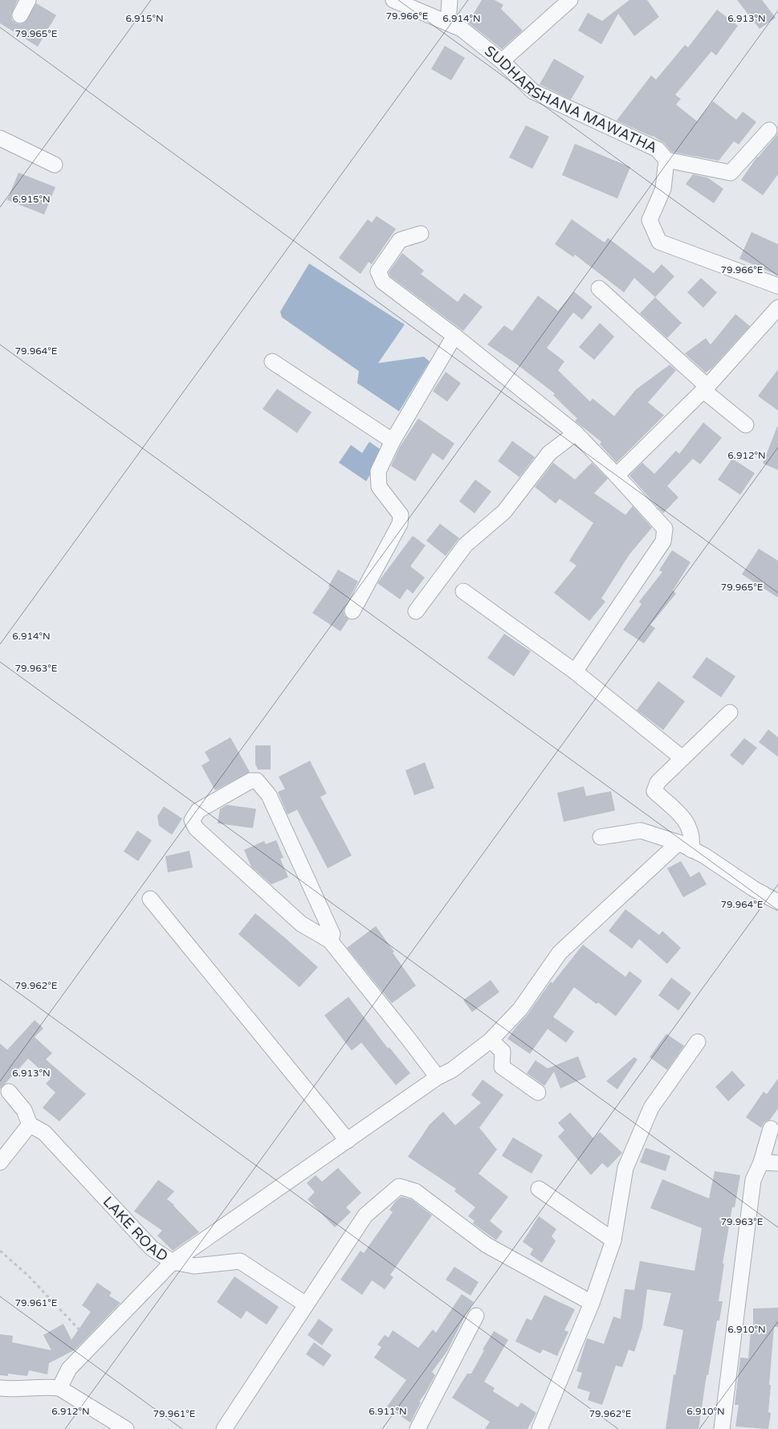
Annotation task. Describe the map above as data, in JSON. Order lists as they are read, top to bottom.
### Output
{
  "streets": {
    "street": ["SUDHARSHANA MAWATHA", "LAKE ROAD"]
  },
  "coordinates": [
    "79.966°E",
    "6.915°N",
    "6.914°N",
    "6.913°N",
    "79.965°E",
    "79.964°E",
    "6.912°N",
    "79.963°E",
    "79.962°E",
    "79.961°E",
    "6.910°N",
    "6.911°N"
  ]
}
